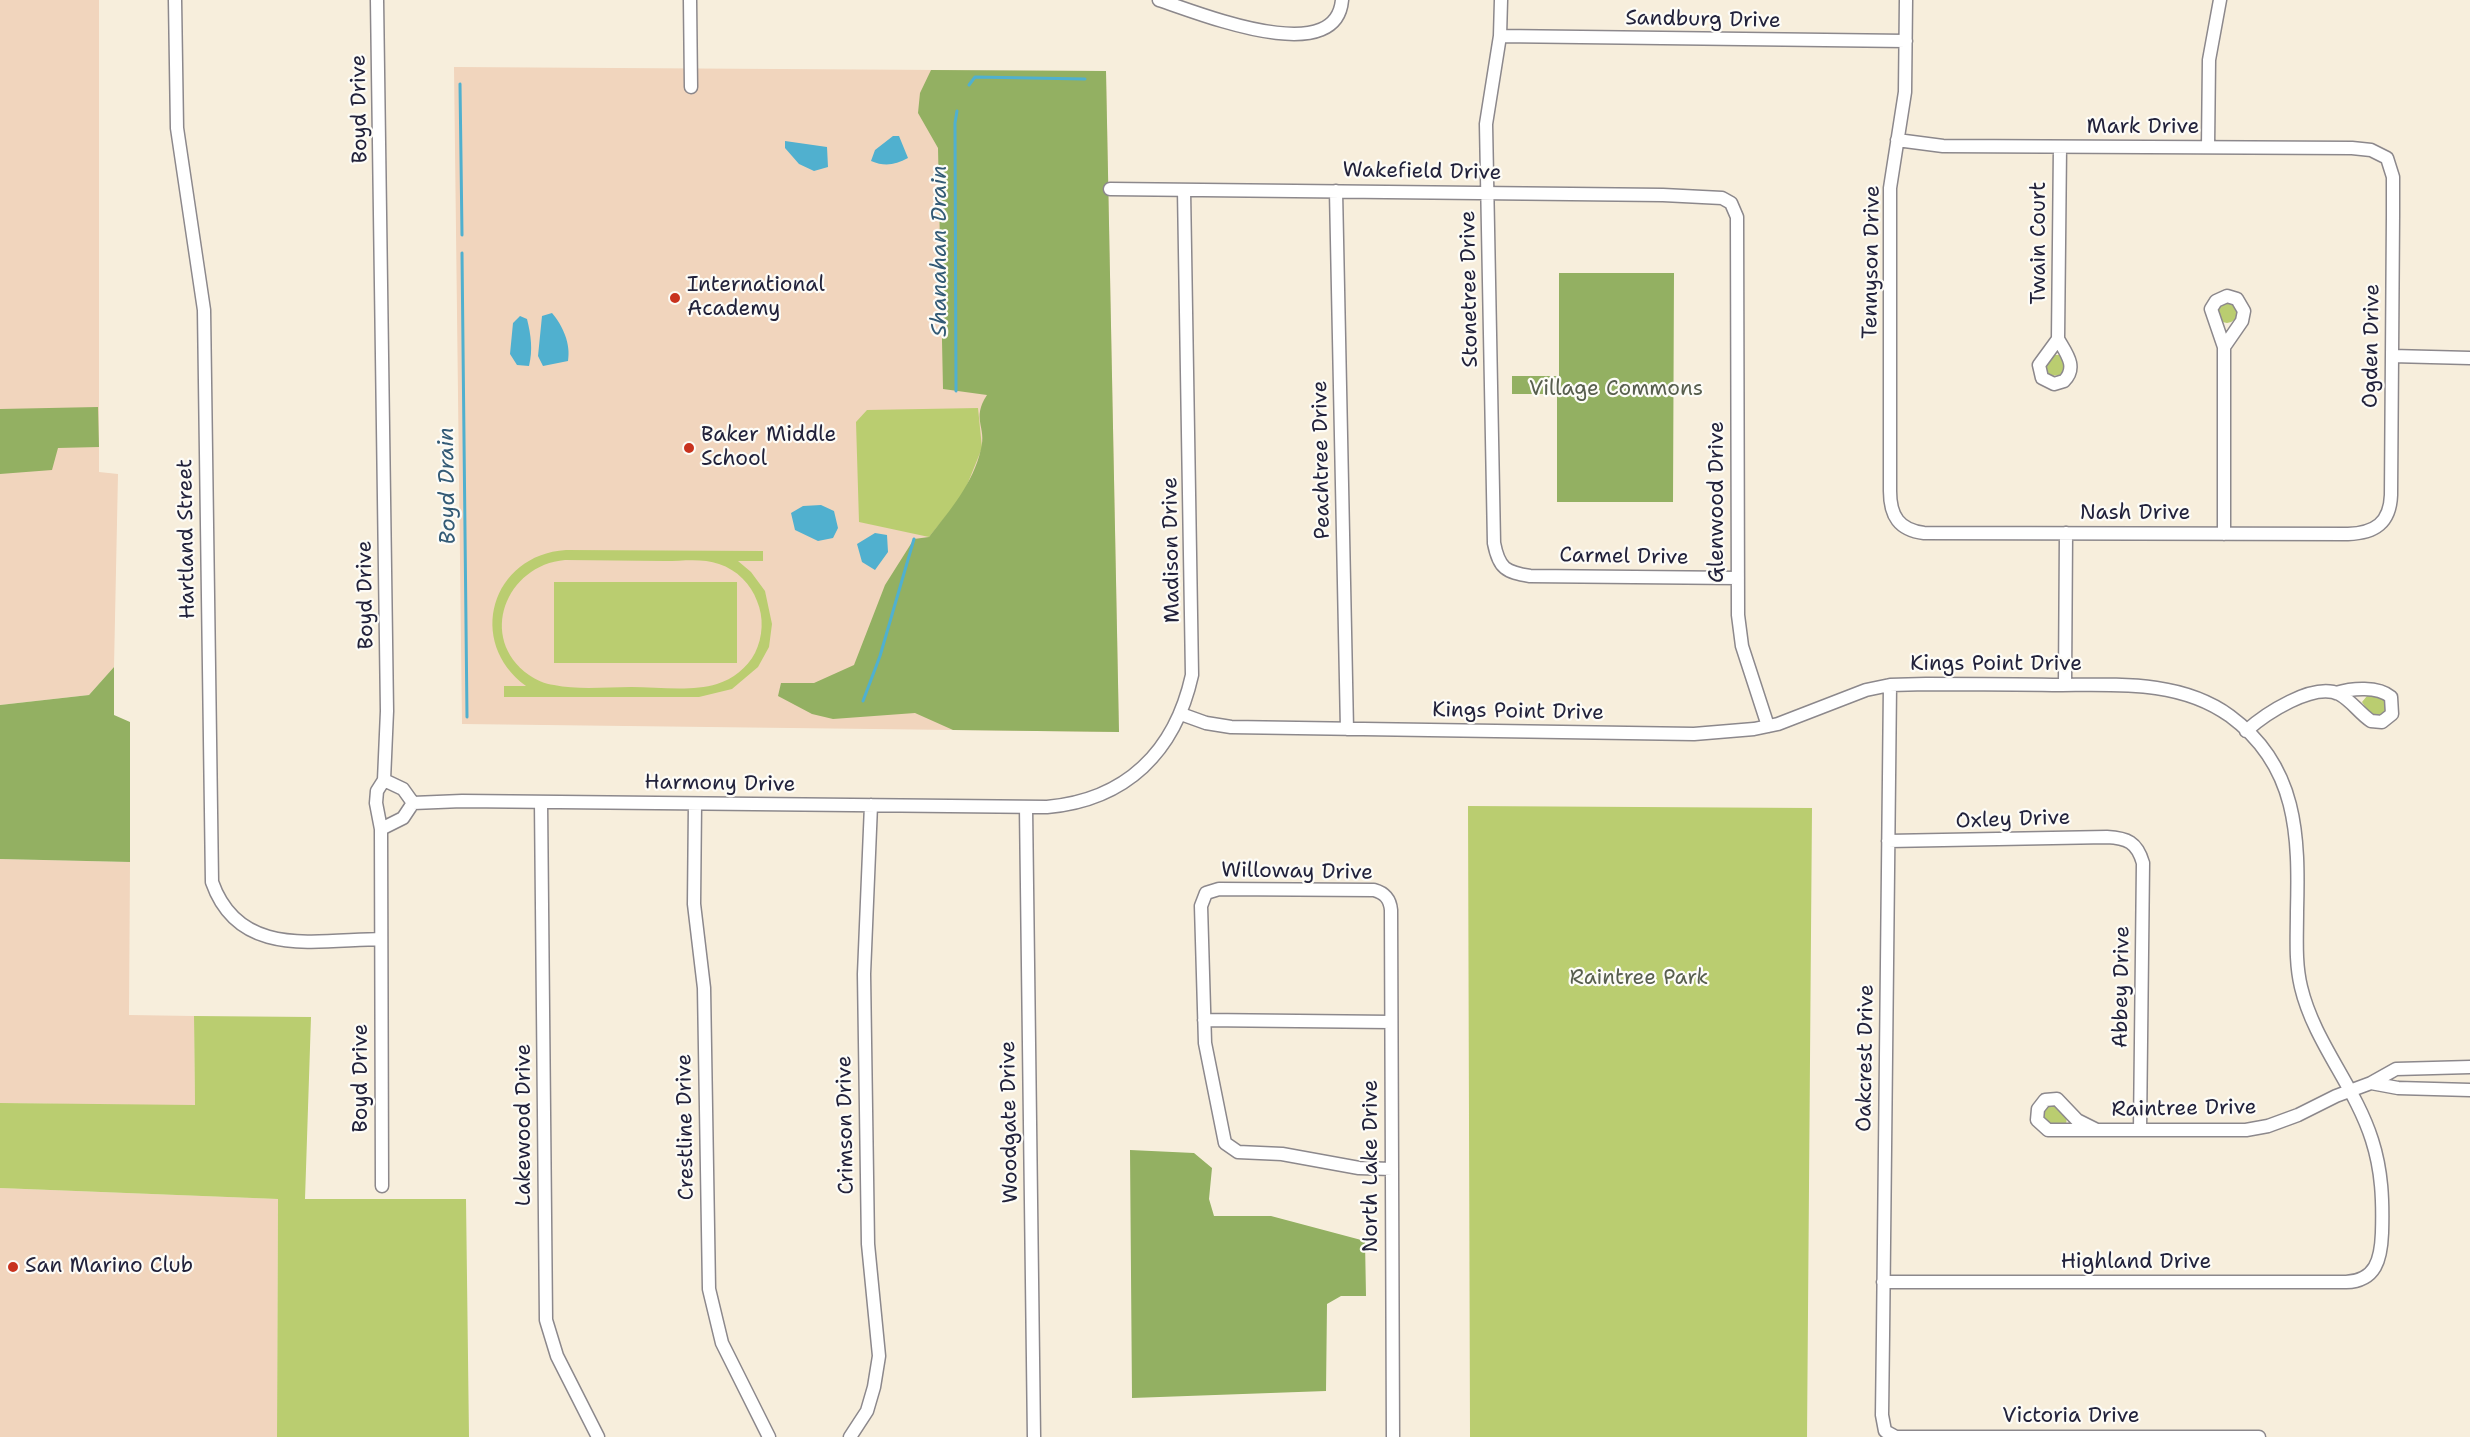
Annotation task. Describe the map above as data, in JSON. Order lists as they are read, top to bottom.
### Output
{
  "streets": {
    "street": [
      "Sandburg Drive",
      "Boyd Drive",
      "Mark Drive",
      "Wakefield Drive",
      "Twain Court",
      "Tennyson Drive",
      "Stonetree Drive",
      "Ogden Drive",
      "Peachtree Drive",
      "Glenwood Drive",
      "Nash Drive",
      "Hartland Street",
      "Madison Drive",
      "Carmel Drive",
      "Kings Point Drive",
      "Harmony Drive",
      "Oxley Drive",
      "Willoway Drive",
      "Abbey Drive",
      "Oakcrest Drive",
      "Raintree Drive",
      "Woodgate Drive",
      "Lakewood Drive",
      "Crimson Drive",
      "Crestline Drive",
      "North Lake Drive",
      "Highland Drive",
      "Victoria Drive"
    ]
  },
  "crossings": [
    ["Sandburg Drive", "Tennyson Drive"],
    ["Sandburg Drive", "Stonetree Drive"],
    ["Boyd Drive", "Hartland Street"],
    ["Mark Drive", "Twain Court"],
    ["Mark Drive", "Tennyson Drive"],
    ["Mark Drive", "Ogden Drive"],
    ["Wakefield Drive", "Stonetree Drive"],
    ["Wakefield Drive", "Peachtree Drive"],
    ["Wakefield Drive", "Glenwood Drive"],
    ["Wakefield Drive", "Madison Drive"],
    ["Tennyson Drive", "Nash Drive"],
    ["Stonetree Drive", "Carmel Drive"],
    ["Ogden Drive", "Nash Drive"],
    ["Peachtree Drive", "Kings Point Drive"],
    ["Glenwood Drive", "Carmel Drive"],
    ["Glenwood Drive", "Kings Point Drive"],
    ["Madison Drive", "Kings Point Drive"],
    ["Madison Drive", "Harmony Drive"],
    ["Madison Drive", "Woodgate Drive"],
    ["Kings Point Drive", "Oakcrest Drive"],
    ["Kings Point Drive", "Raintree Drive"],
    ["Kings Point Drive", "Highland Drive"],
    ["Harmony Drive", "Woodgate Drive"],
    ["Harmony Drive", "Lakewood Drive"],
    ["Harmony Drive", "Crimson Drive"],
    ["Harmony Drive", "Crestline Drive"],
    ["Oxley Drive", "Abbey Drive"],
    ["Oxley Drive", "Oakcrest Drive"],
    ["Willoway Drive", "North Lake Drive"],
    ["Abbey Drive", "Raintree Drive"],
    ["Oakcrest Drive", "Highland Drive"],
    ["Oakcrest Drive", "Victoria Drive"]
  ],
  "water": ["Shanahan Drain", "Boyd Drain"],
  "parks": ["Village Commons", "Raintree Park"],
  "places": ["International Academy", "Baker Middle School", "San Marino Club"]
}
